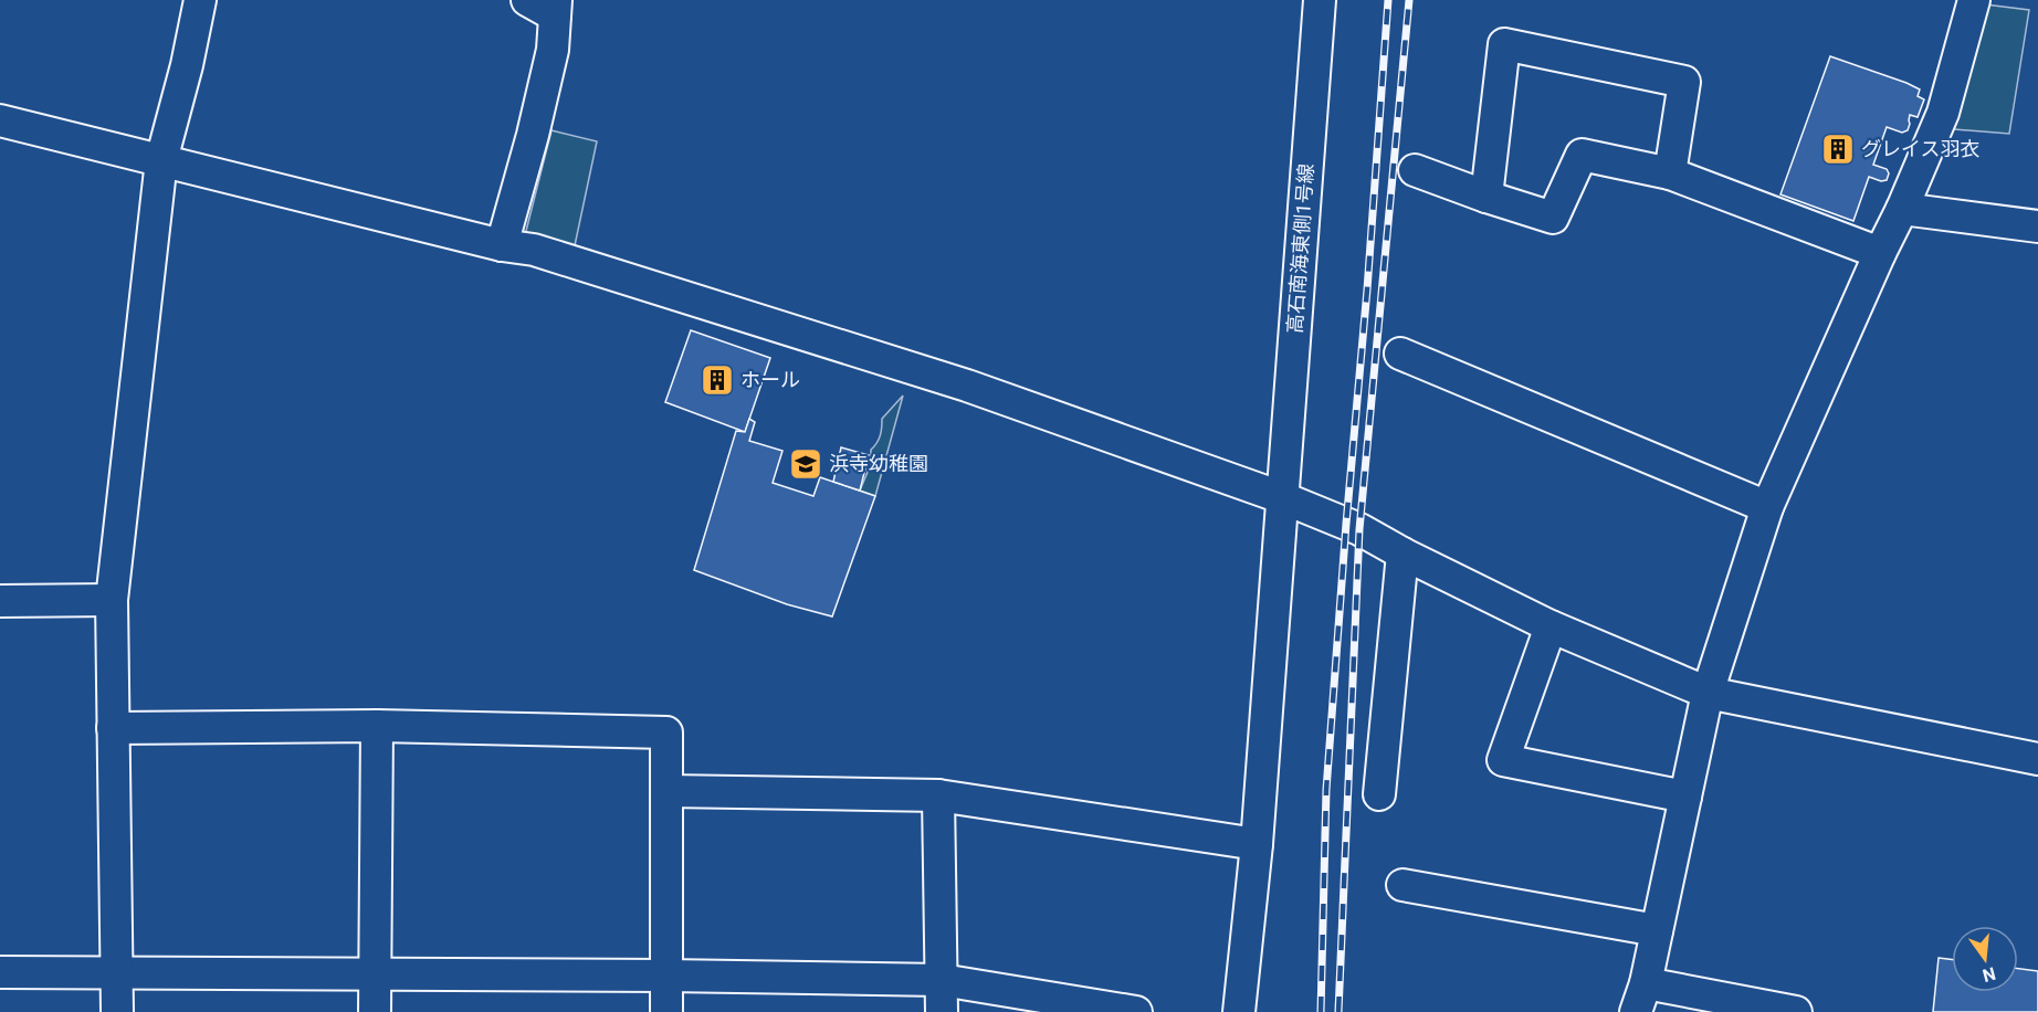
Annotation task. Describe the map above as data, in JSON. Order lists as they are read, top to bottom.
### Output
{
  "streets": {
    "street": ["高石南海東側1号線"]
  },
  "places": {
    "building": ["グレイス羽衣", "ホール"],
    "school or university": ["浜寺幼稚園"]
  },
  "north": "bottom"
}
